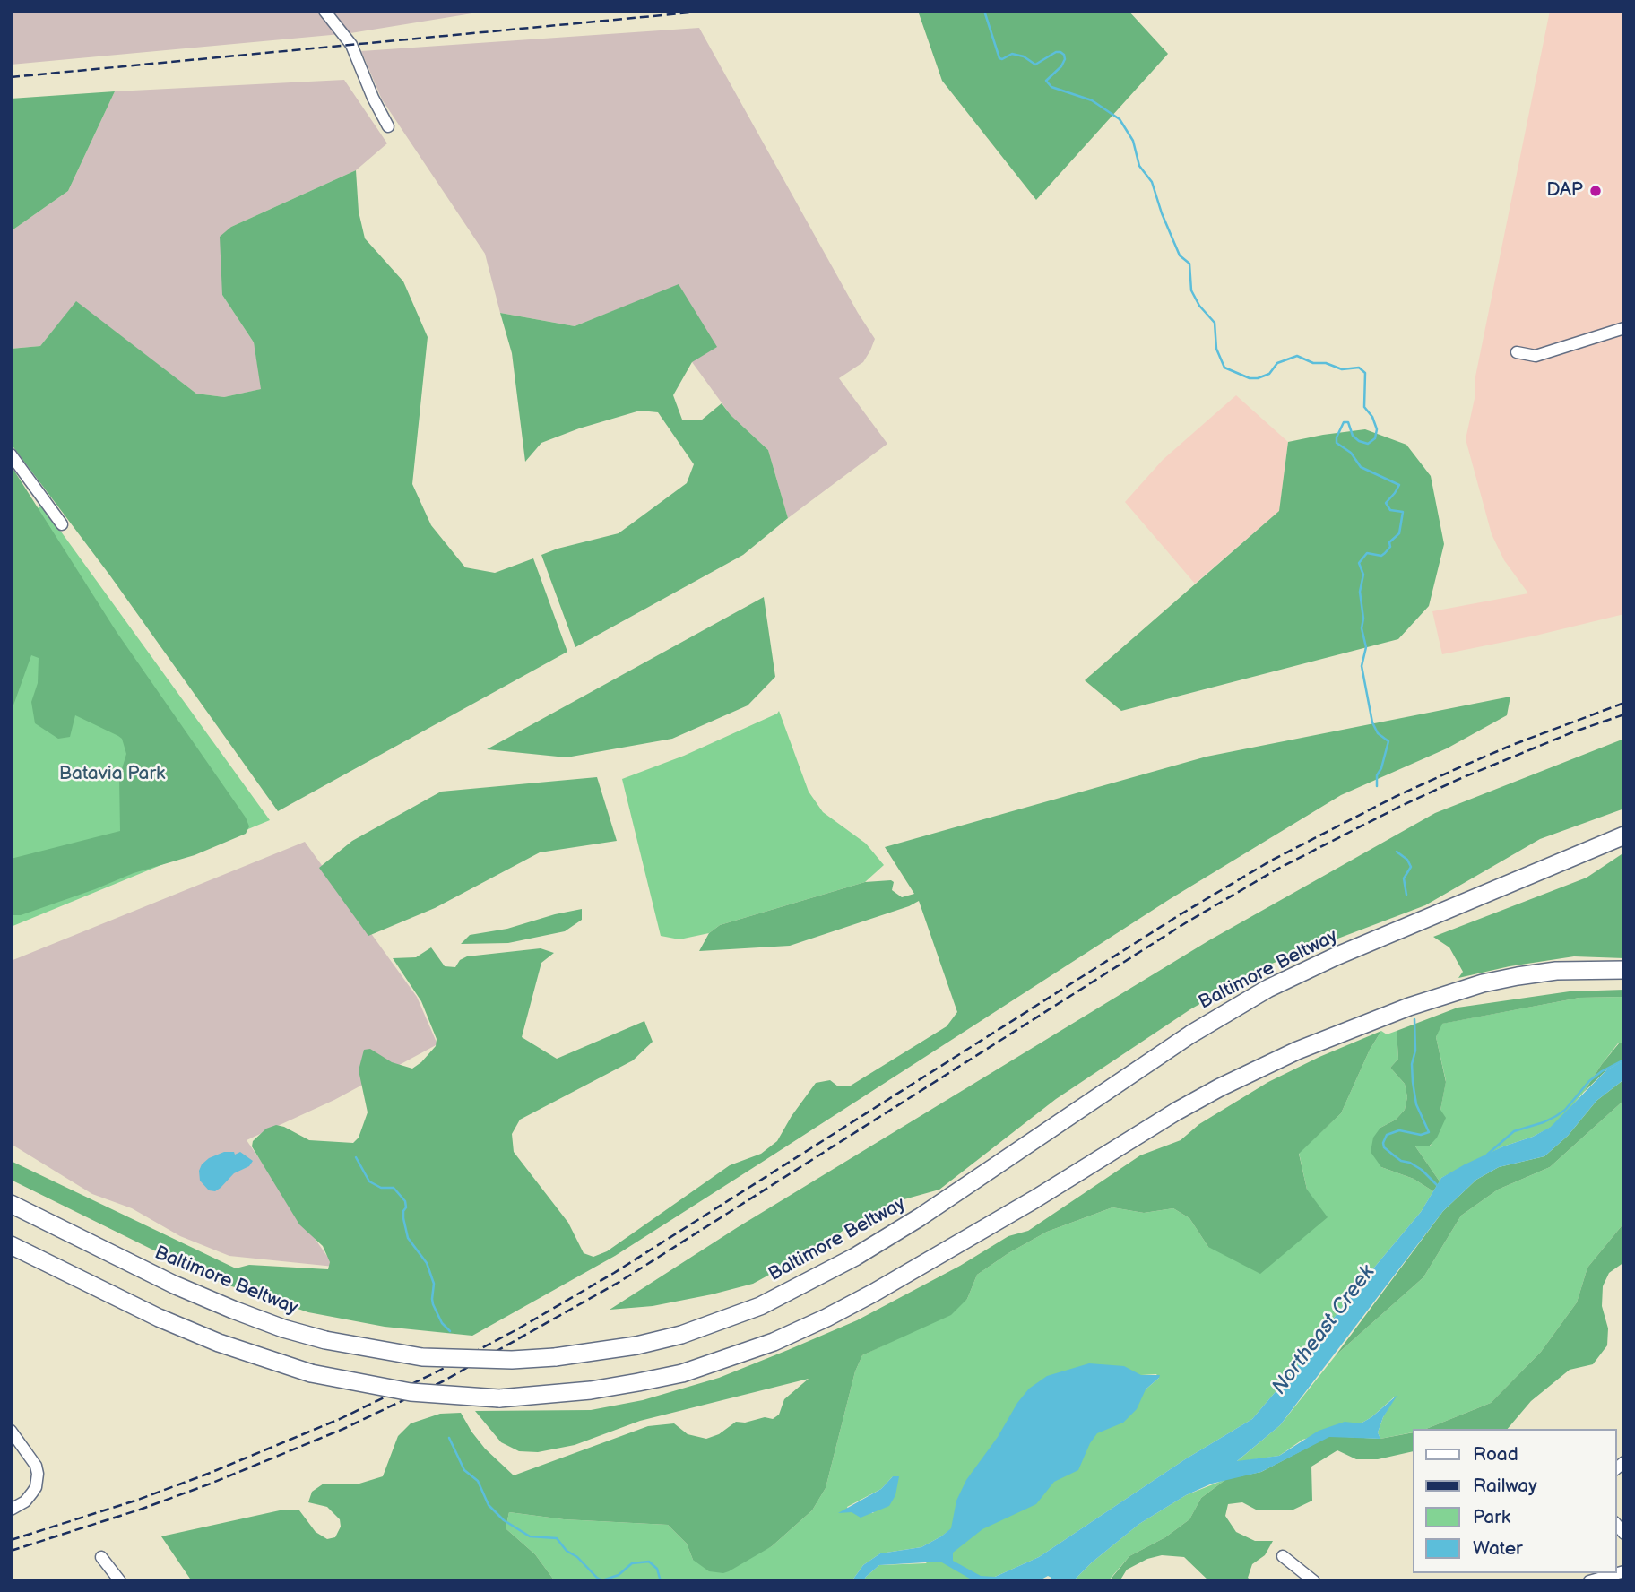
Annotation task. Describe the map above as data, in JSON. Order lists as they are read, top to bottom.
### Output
{
  "streets": {
    "highway": ["Baltimore Beltway"]
  },
  "water": ["Northeast Creek"],
  "parks": ["Batavia Park"],
  "places": ["DAP"],
  "legend": [
    "Road",
    "Railway",
    "Park",
    "Water"
  ]
}
